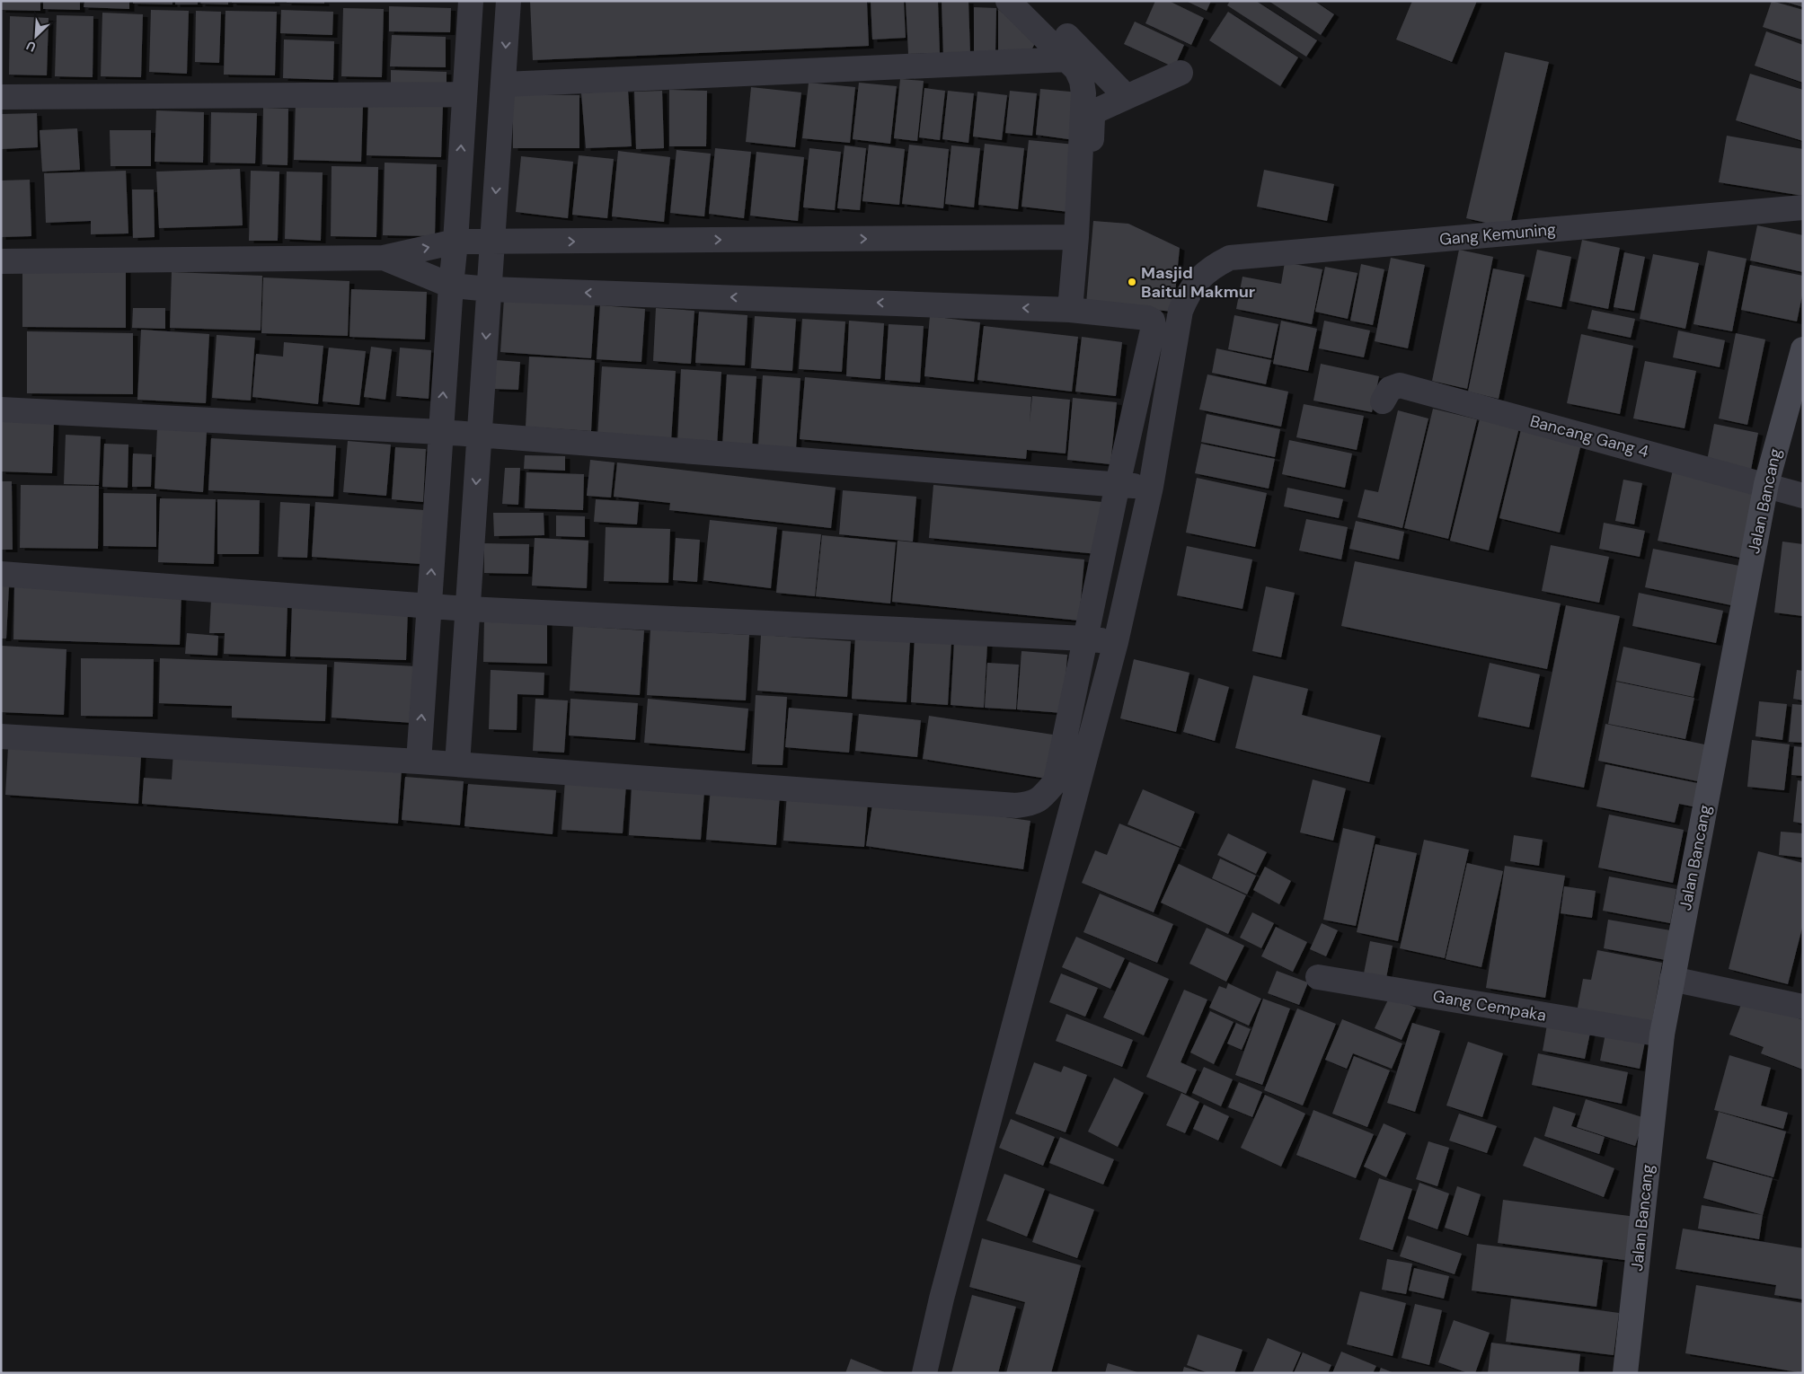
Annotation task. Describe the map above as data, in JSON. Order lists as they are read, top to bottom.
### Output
{
  "streets": {
    "street": [
      "Gang Kemuning",
      "Bancang Gang 4",
      "Jalan Bancang",
      "Gang Cempaka"
    ]
  },
  "crossings": [
    ["Bancang Gang 4", "Jalan Bancang"],
    ["Jalan Bancang", "Gang Cempaka"]
  ],
  "places": ["Masjid Baitul Makmur"],
  "north": "bottom left"
}
